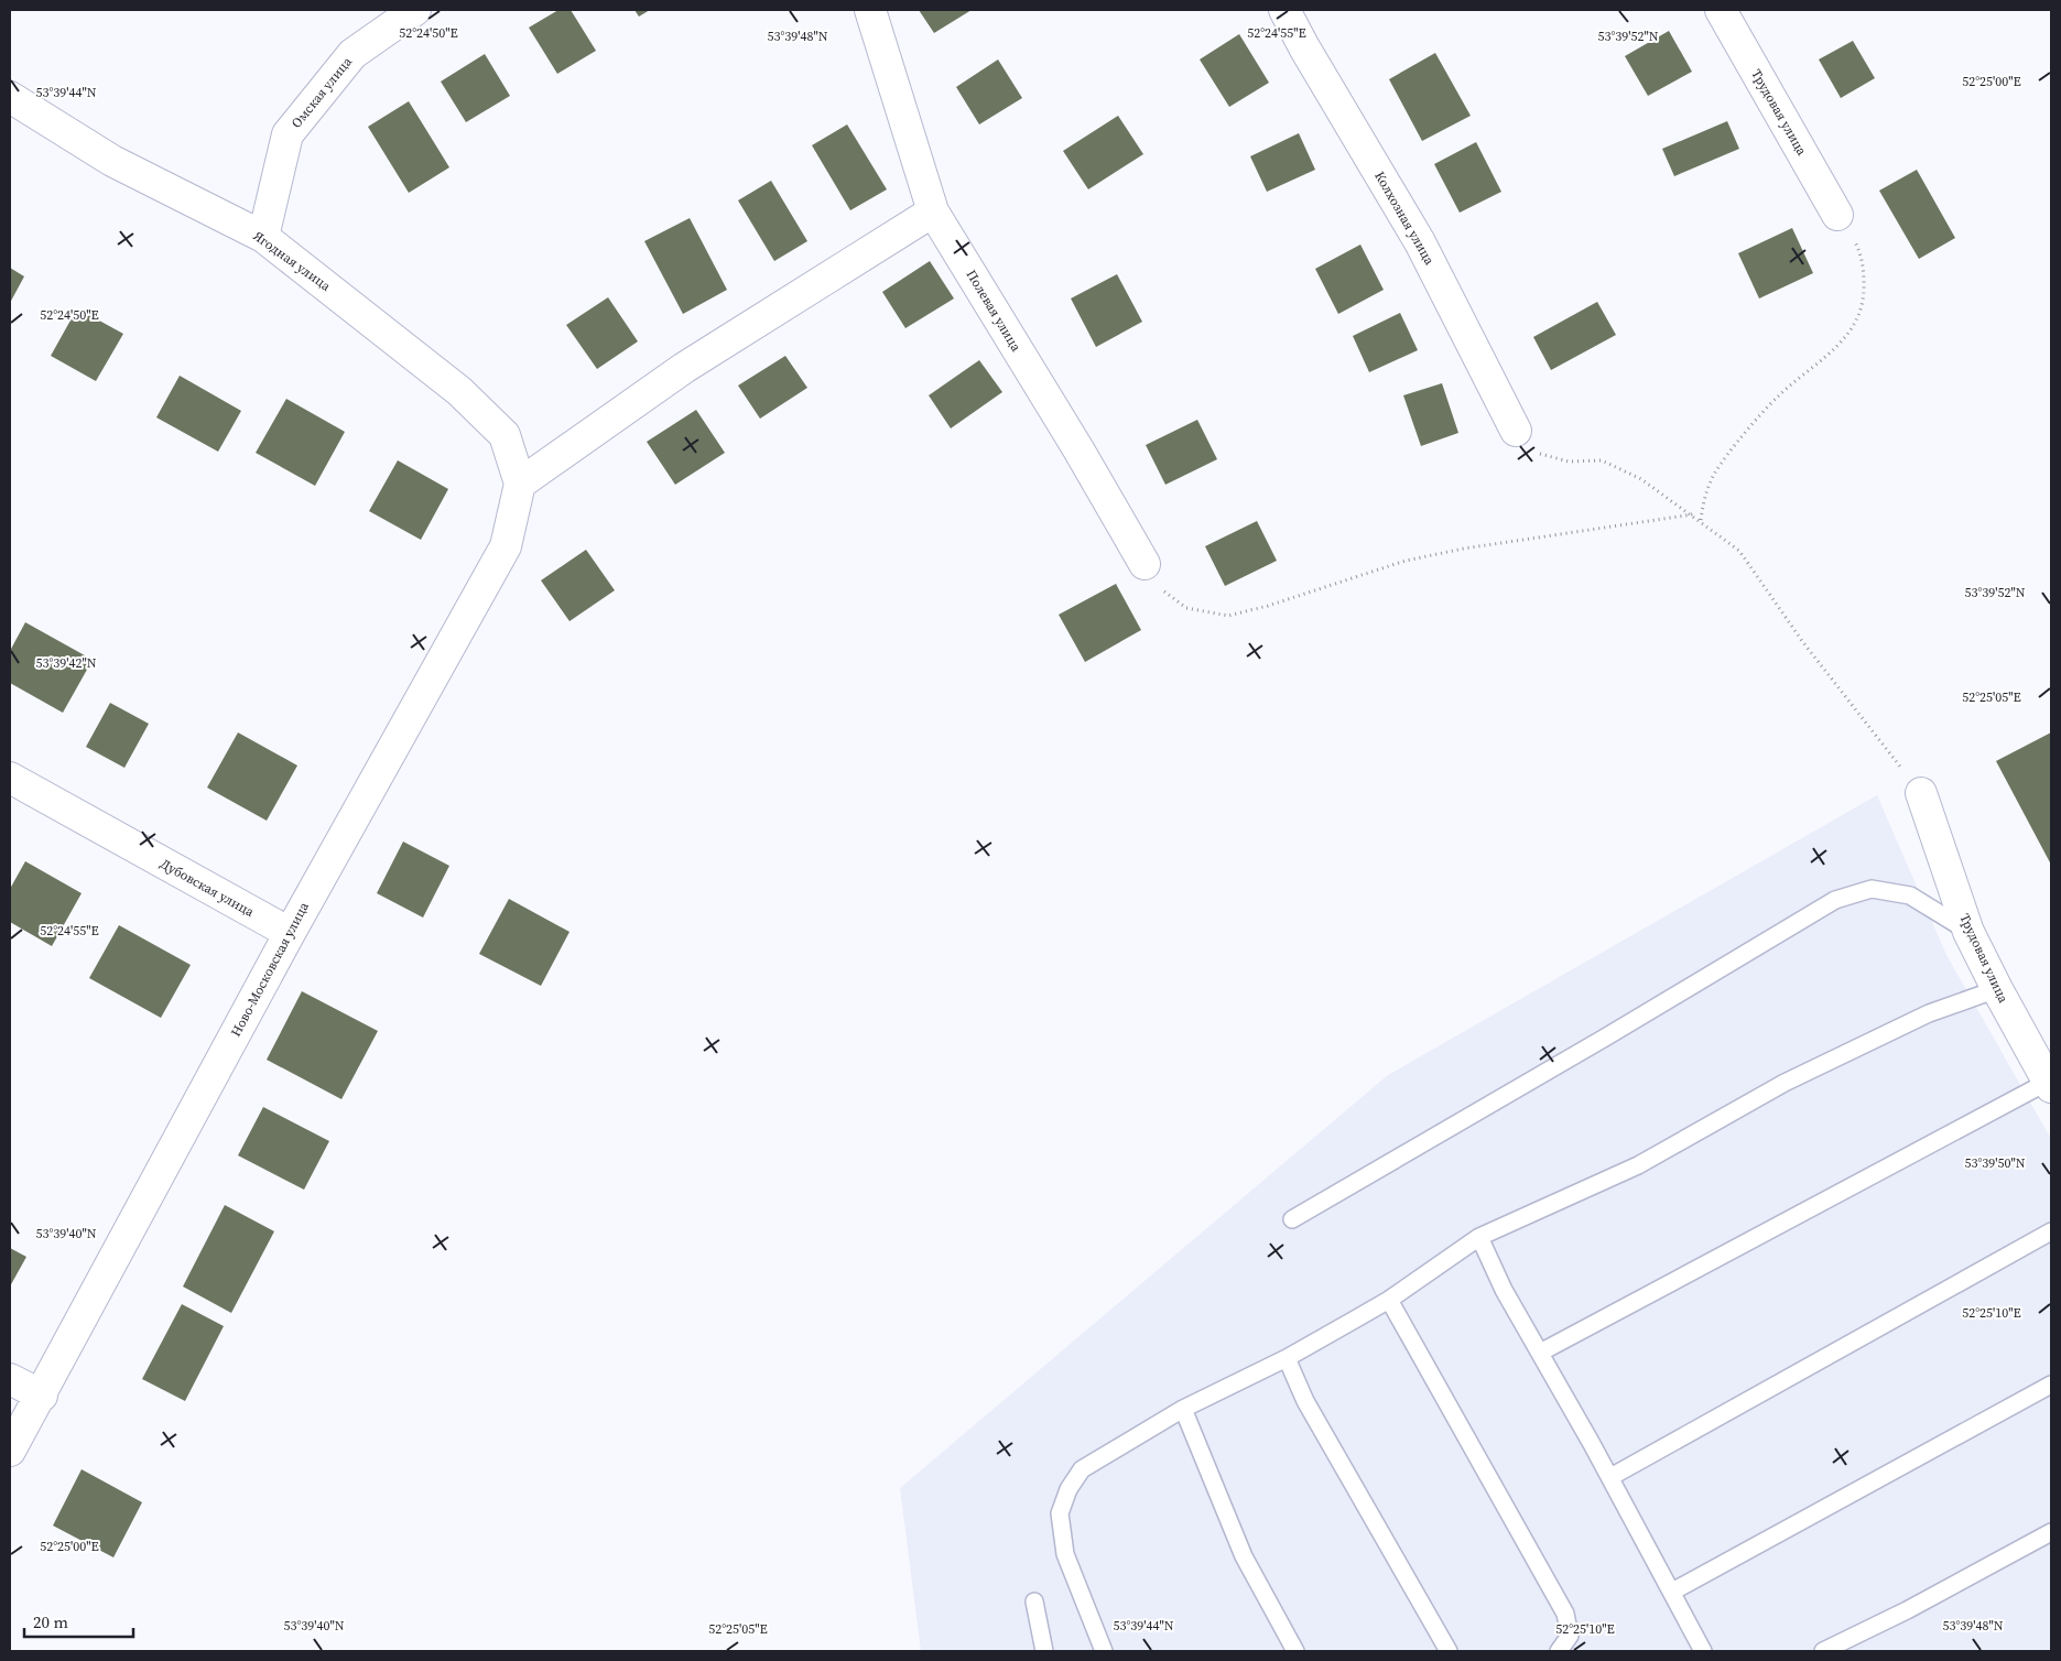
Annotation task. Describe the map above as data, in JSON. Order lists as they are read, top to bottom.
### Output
{
  "streets": {
    "street": [
      "Омская улица",
      "Трудовая улица",
      "Колхозная улица",
      "Ягодная улица",
      "Полевая улица",
      "Дубовская улица",
      "Ново-Московская улица"
    ]
  },
  "crossings": [
    ["Омская улица", "Ягодная улица"],
    ["Ягодная улица", "Ново-Московская улица"],
    ["Дубовская улица", "Ново-Московская улица"]
  ],
  "scale_bar": "20 m",
  "coordinates": [
    "52°24'50\"E",
    "52°24'55\"E",
    "53°39'48\"N",
    "53°39'52\"N",
    "52°25'00\"E",
    "53°39'44\"N",
    "53°39'42\"N",
    "52°25'05\"E",
    "53°39'50\"N",
    "53°39'40\"N",
    "52°25'10\"E"
  ]
}
